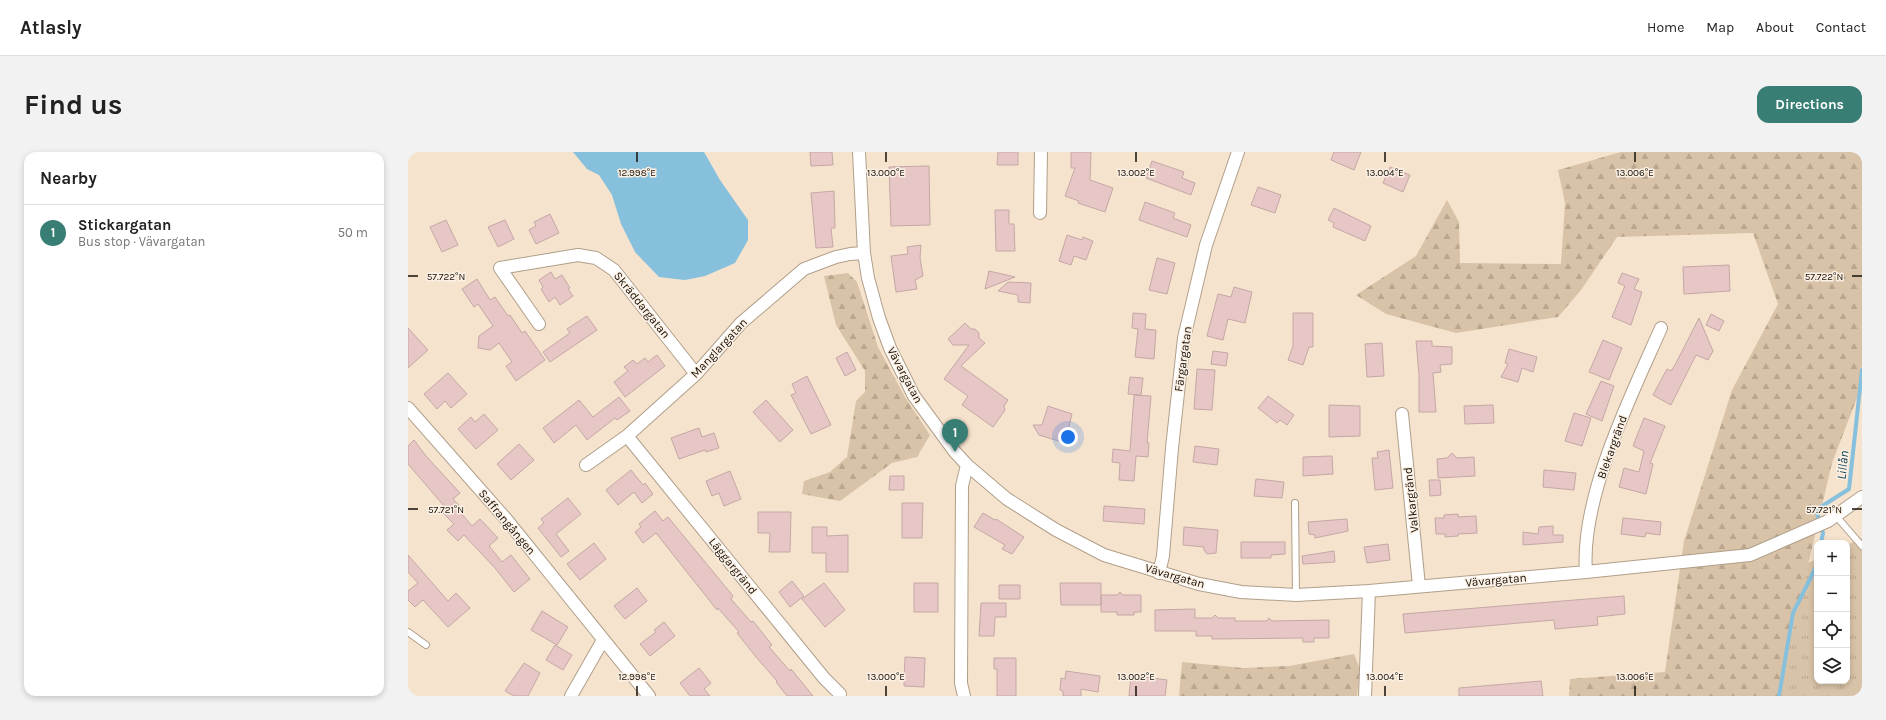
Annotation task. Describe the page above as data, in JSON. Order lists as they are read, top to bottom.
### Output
{
  "streets": {
    "street": [
      "Skräddargatan",
      "Manglargatan",
      "Färgargatan",
      "Vävargatan",
      "Blekargränd",
      "Valkargränd",
      "Saffrangången",
      "Läggargränd"
    ]
  },
  "crossings": [
    ["Skräddargatan", "Manglargatan"],
    ["Manglargatan", "Vävargatan"],
    ["Manglargatan", "Läggargränd"],
    ["Färgargatan", "Vävargatan"],
    ["Vävargatan", "Blekargränd"],
    ["Vävargatan", "Valkargränd"]
  ],
  "water": ["Lillån"],
  "page": {
    "header": "Atlasly",
    "nav": [
      "Home",
      "Map",
      "About",
      "Contact"
    ],
    "buttons": "Directions",
    "title": "Find us",
    "heading": "Nearby",
    "list": [
      {
        "mark": "1",
        "name": "Stickargatan",
        "note": "Bus stop · Vävargatan",
        "value": "50 m"
      }
    ],
    "pins": "1",
    "map_buttons": ["+", "−"]
  },
  "coordinates": [
    "12.998°E",
    "13.000°E",
    "13.002°E",
    "13.004°E",
    "13.006°E",
    "57.722°N",
    "57.721°N"
  ]
}
